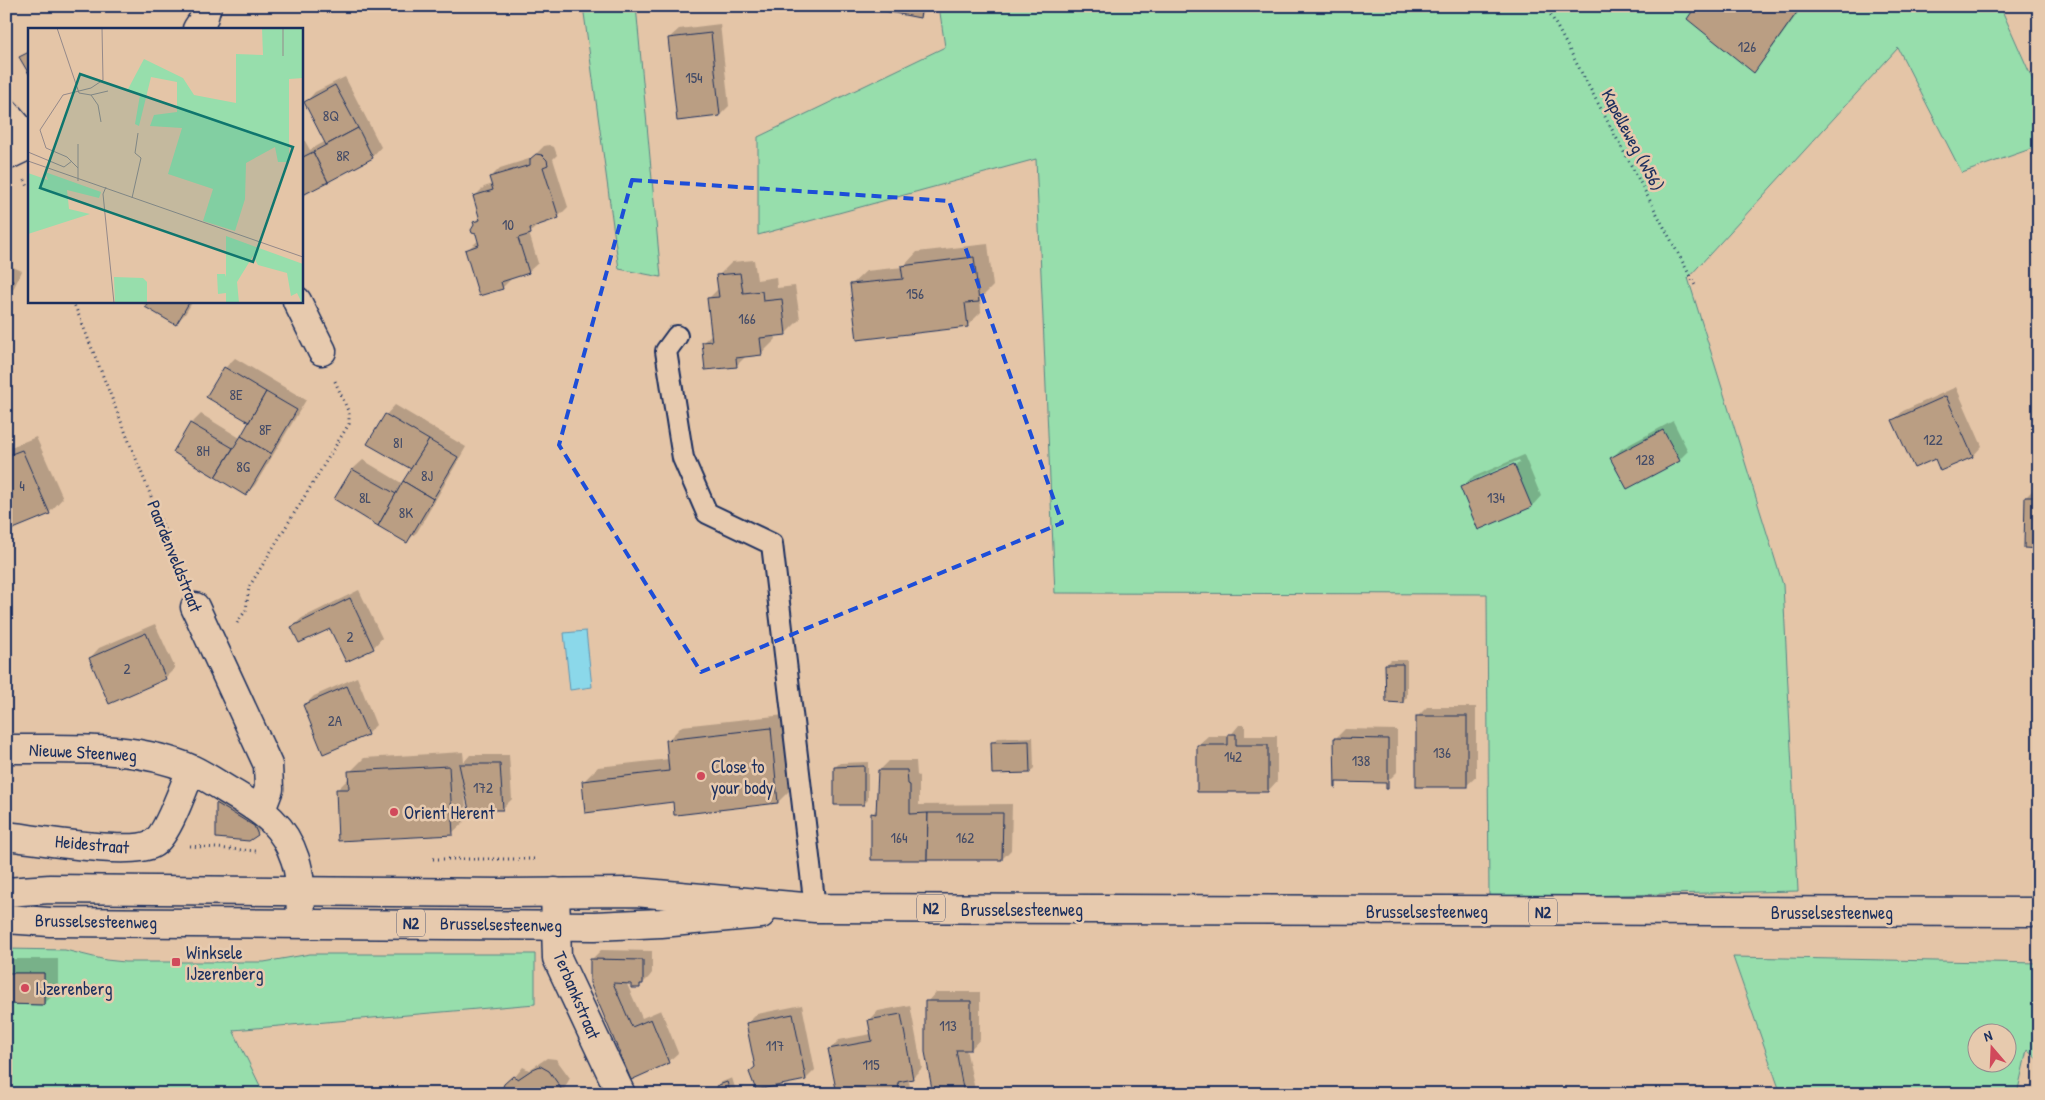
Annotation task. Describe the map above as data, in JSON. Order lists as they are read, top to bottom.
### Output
{
  "streets": {
    "main road": [
      "Paardenveldstraat",
      "Nieuwe Steenweg",
      "Heidestraat",
      "N2",
      "Brusselsesteenweg",
      "Terbankstraat"
    ],
    "path": ["Kapelleweg (W56)"]
  },
  "crossings": [
    ["Paardenveldstraat", "Nieuwe Steenweg"],
    ["Nieuwe Steenweg", "Heidestraat"],
    ["Nieuwe Steenweg", "Brusselsesteenweg"],
    ["Brusselsesteenweg", "Terbankstraat"]
  ],
  "places": {
    "other": ["Close to your body", "Orient Herent", "IJzerenberg"],
    "transit": ["Winksele IJzerenberg"]
  },
  "house_numbers": [
    "126",
    "154",
    "8Q",
    "8R",
    "10",
    "156",
    "166",
    "8E",
    "8F",
    "122",
    "8I",
    "8H",
    "128",
    "8G",
    "8J",
    "4",
    "8L",
    "134",
    "8K",
    "2",
    "2",
    "2A",
    "136",
    "142",
    "138",
    "172",
    "164",
    "162",
    "113",
    "117",
    "115"
  ],
  "north": "top"
}
